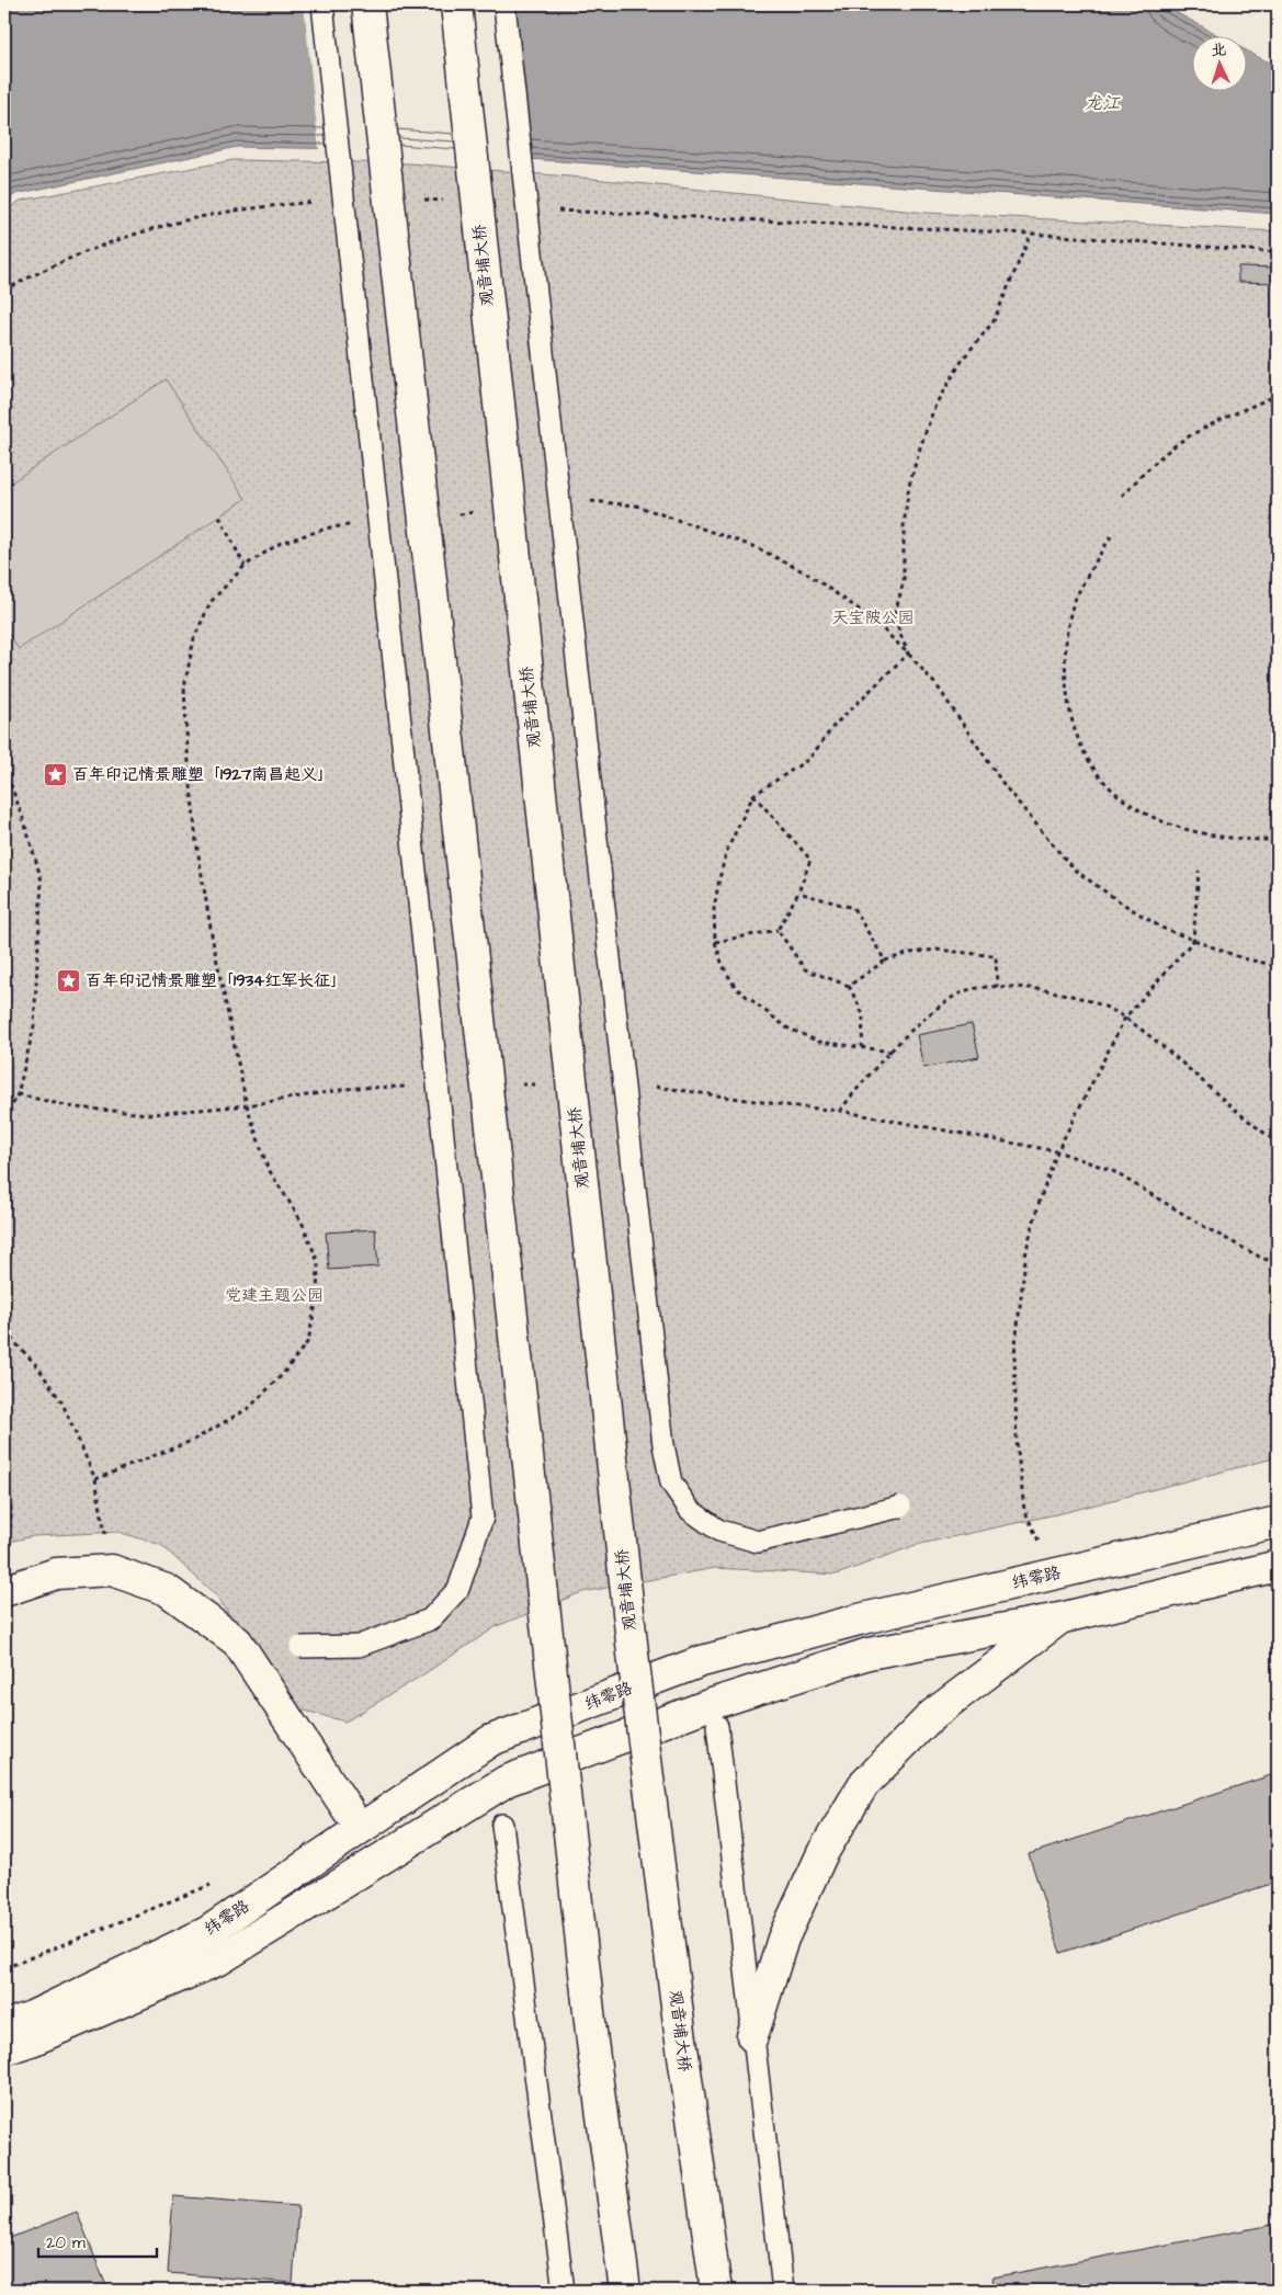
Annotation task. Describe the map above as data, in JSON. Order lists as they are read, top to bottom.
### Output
{
  "streets": {
    "main road": ["观音埔大桥", "纬零路"]
  },
  "water": ["龙江"],
  "parks": ["天宝陂公园", "党建主题公园"],
  "places": {
    "place": ["百年印记情景雕塑「1927南昌起义」", "百年印记情景雕塑「1934红军长征」"]
  },
  "scale_bar": "20 m",
  "north": "top"
}
